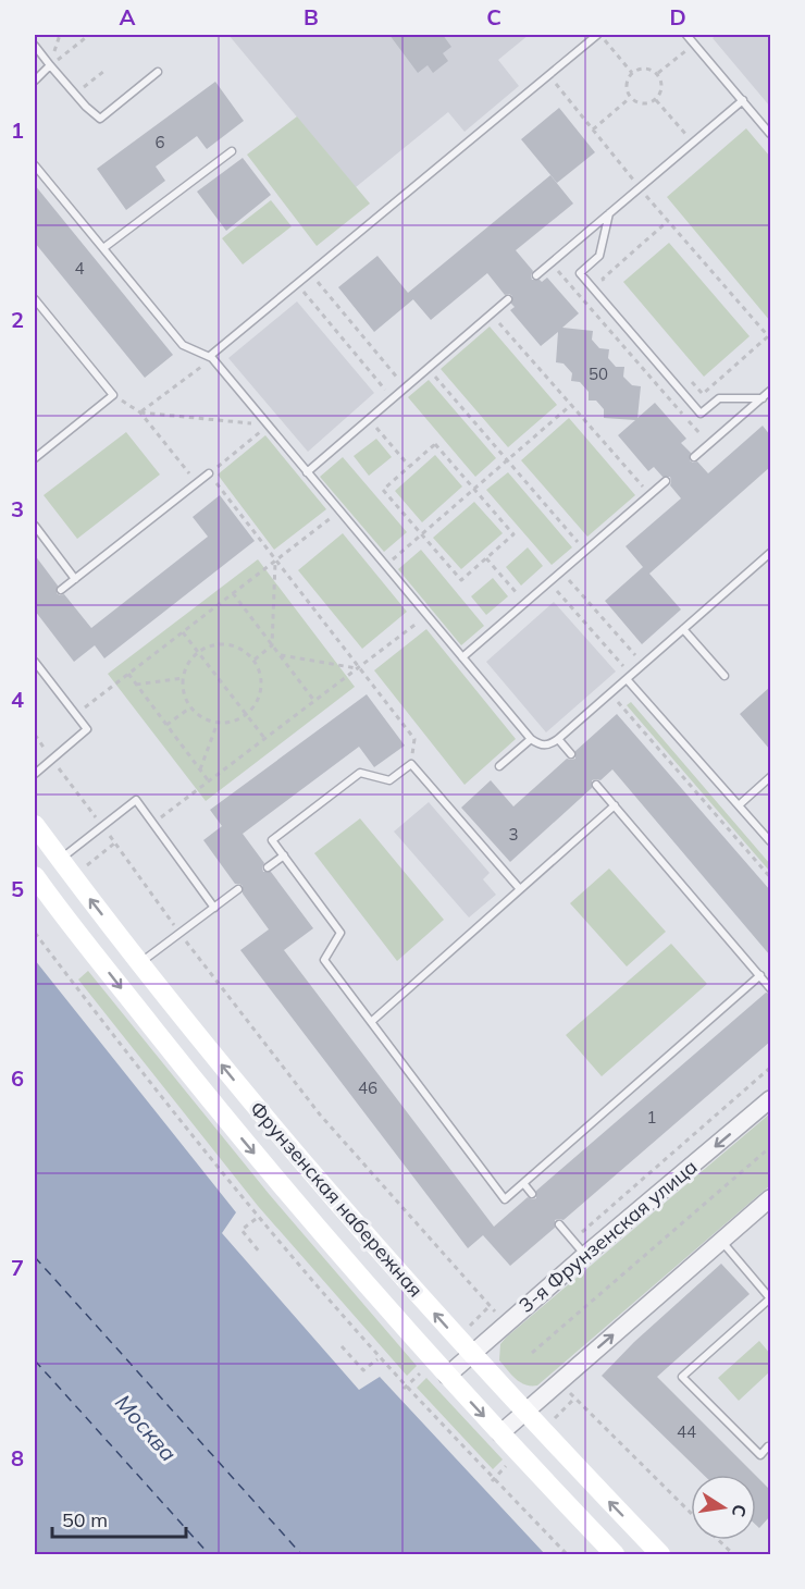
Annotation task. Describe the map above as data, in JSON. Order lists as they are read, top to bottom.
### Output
{
  "streets": {
    "main road": ["Фрунзенская набережная"],
    "street": ["3-я Фрунзенская улица"]
  },
  "crossings": [
    ["Фрунзенская набережная", "3-я Фрунзенская улица"]
  ],
  "water": ["Москва"],
  "house_numbers": [
    "6",
    "4",
    "50",
    "3",
    "46",
    "1",
    "44"
  ],
  "scale_bar": "50 m",
  "north": "right",
  "grid": {
    "columns": [
      "A",
      "B",
      "C",
      "D"
    ],
    "rows": [
      "1",
      "2",
      "3",
      "4",
      "5",
      "6",
      "7",
      "8"
    ]
  }
}
